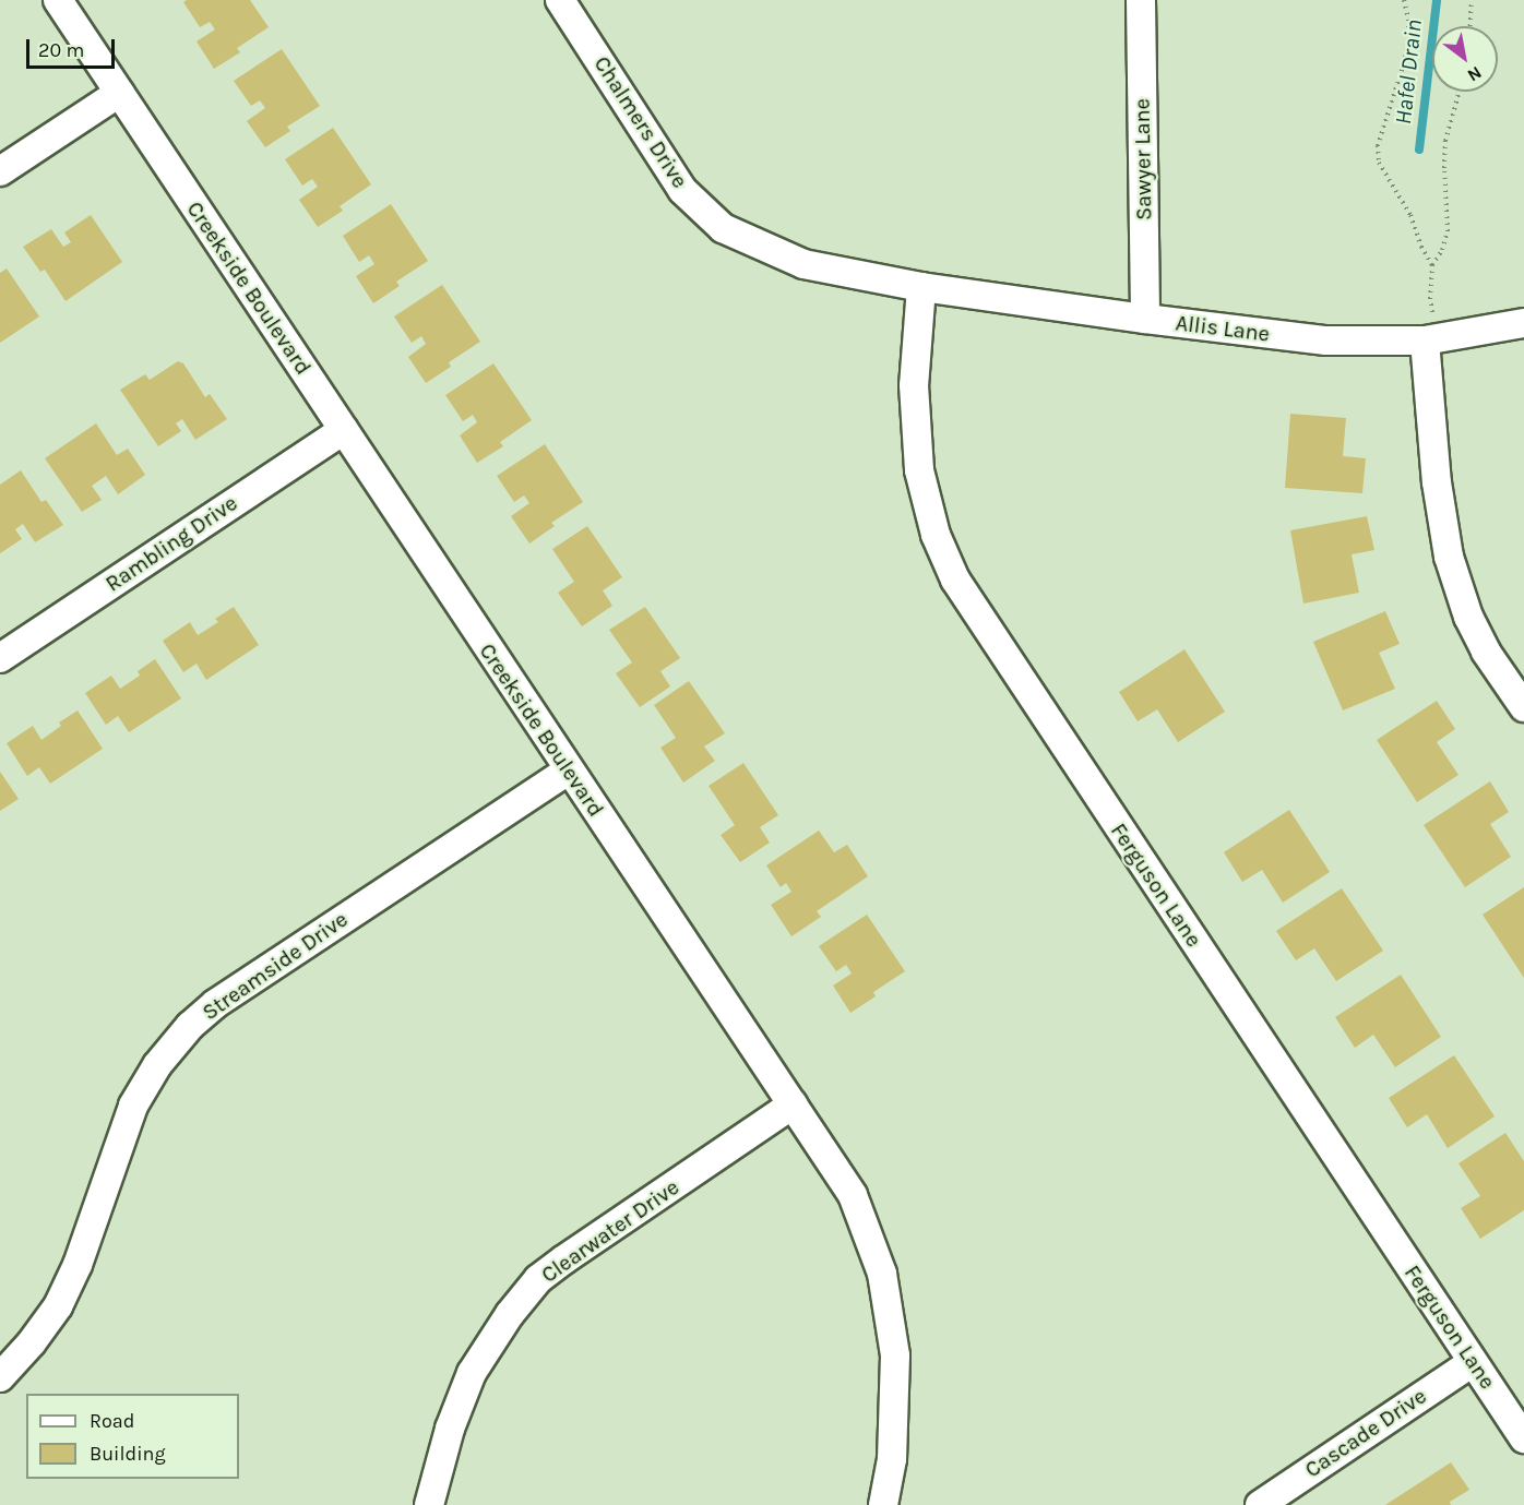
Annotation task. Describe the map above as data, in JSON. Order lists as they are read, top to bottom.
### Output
{
  "streets": {
    "street": [
      "Chalmers Drive",
      "Sawyer Lane",
      "Creekside Boulevard",
      "Allis Lane",
      "Rambling Drive",
      "Ferguson Lane",
      "Streamside Drive",
      "Clearwater Drive",
      "Cascade Drive"
    ]
  },
  "crossings": [
    ["Chalmers Drive", "Allis Lane"],
    ["Chalmers Drive", "Ferguson Lane"],
    ["Sawyer Lane", "Allis Lane"],
    ["Creekside Boulevard", "Rambling Drive"],
    ["Creekside Boulevard", "Streamside Drive"],
    ["Creekside Boulevard", "Clearwater Drive"],
    ["Allis Lane", "Ferguson Lane"],
    ["Ferguson Lane", "Cascade Drive"]
  ],
  "water": ["Hafel Drain"],
  "legend": ["Road", "Building"],
  "scale_bar": "20 m",
  "north": "bottom right"
}
